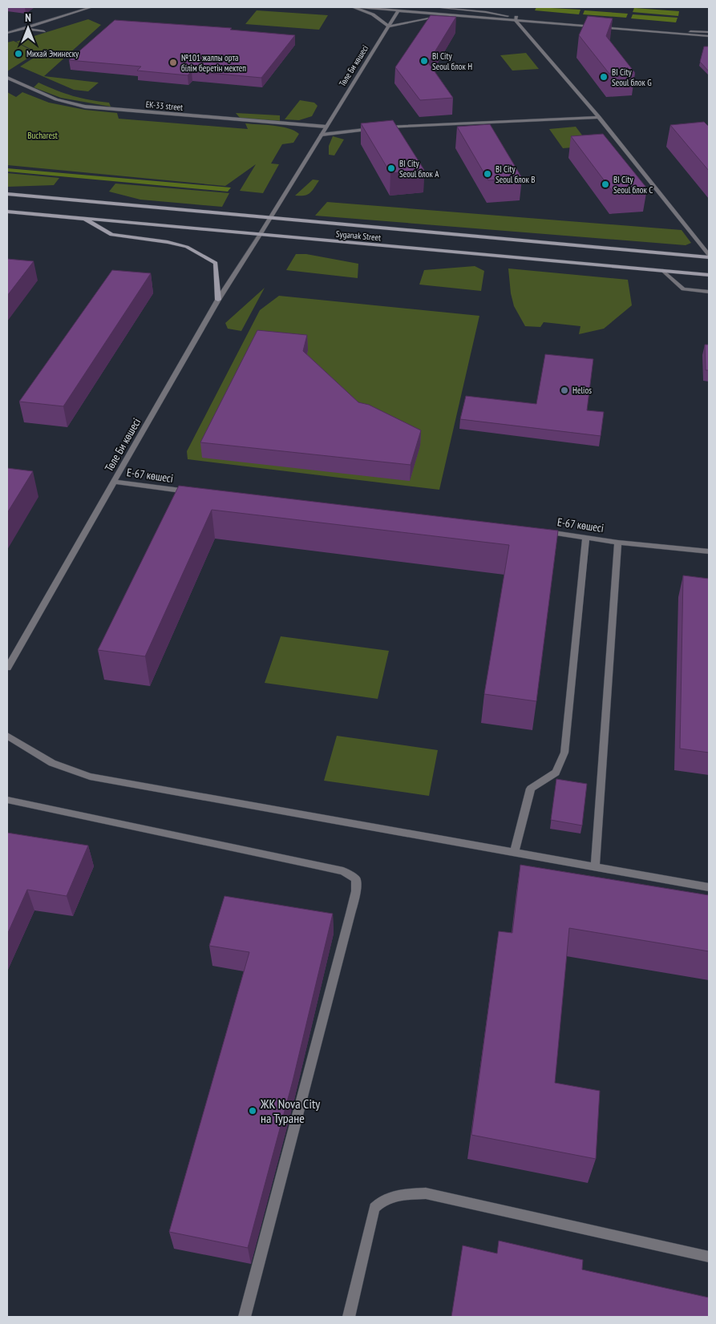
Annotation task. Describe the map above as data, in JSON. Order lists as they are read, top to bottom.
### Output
{
  "streets": {
    "main road": ["Syganak Street"],
    "street": ["Төле Би көшесі", "EK-33 street", "Е-67 көшесі"]
  },
  "crossings": [
    ["Төле Би көшесі", "EK-33 street"],
    ["Төле Би көшесі", "Syganak Street"],
    ["Төле Би көшесі", "Е-67 көшесі"]
  ],
  "parks": ["Bucharest"],
  "places": [
    "Михай Эминеску",
    "BI City Seoul блок H",
    "№101 жалпы орта білім беретін мектеп",
    "BI City Seoul блок G",
    "BI City Seoul блок A",
    "BI City Seoul блок B",
    "BI City Seoul блок C",
    "Helios",
    "ЖК Nova City на Туране"
  ],
  "north": "top"
}
